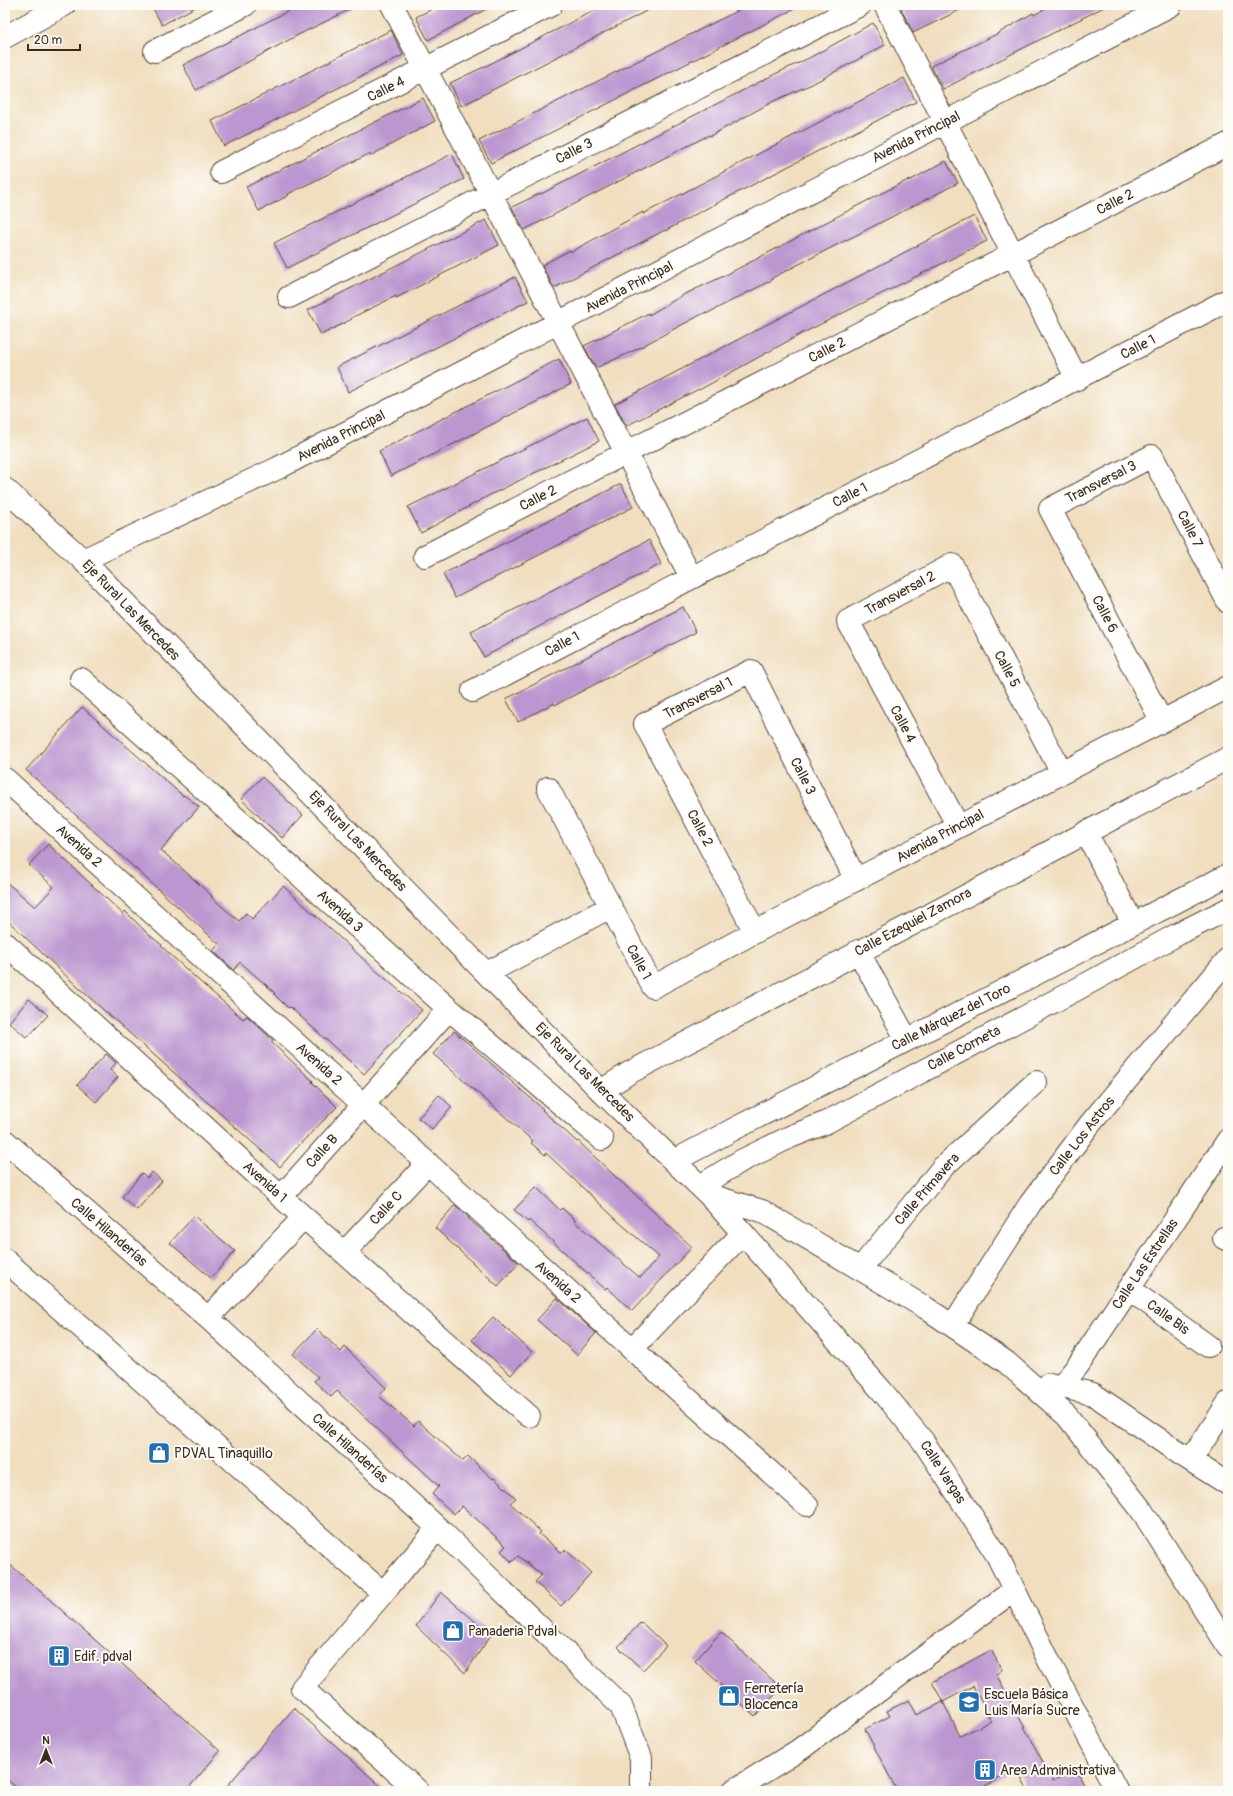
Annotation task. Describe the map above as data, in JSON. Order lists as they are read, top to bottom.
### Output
{
  "streets": {
    "street": [
      "Calle 4",
      "Avenida Principal",
      "Calle 3",
      "Calle 2",
      "Calle 1",
      "Transversal 3",
      "Calle 7",
      "Transversal 2",
      "Eje Rural Las Mercedes",
      "Calle 6",
      "Calle 5",
      "Transversal 1",
      "Avenida 2",
      "Avenida 3",
      "Calle Ezequiel Zamora",
      "Calle Márquez del Toro",
      "Calle Corneta",
      "Calle Los Astros",
      "Calle B",
      "Avenida 1",
      "Calle Primavera",
      "Calle C",
      "Calle Hilanderías",
      "Calle Las Estrellas",
      "Calle Bis",
      "Calle Vargas"
    ]
  },
  "crossings": [
    ["Calle 4", "Avenida Principal"],
    ["Calle 4", "Transversal 2"],
    ["Avenida Principal", "Calle 3"],
    ["Avenida Principal", "Calle 2"],
    ["Avenida Principal", "Calle 1"],
    ["Avenida Principal", "Eje Rural Las Mercedes"],
    ["Avenida Principal", "Calle 6"],
    ["Avenida Principal", "Calle 5"],
    ["Calle 3", "Transversal 1"],
    ["Calle 2", "Transversal 1"],
    ["Transversal 3", "Calle 7"],
    ["Transversal 3", "Calle 6"],
    ["Transversal 2", "Calle 5"],
    ["Eje Rural Las Mercedes", "Calle Ezequiel Zamora"],
    ["Eje Rural Las Mercedes", "Calle Márquez del Toro"],
    ["Eje Rural Las Mercedes", "Calle Corneta"],
    ["Eje Rural Las Mercedes", "Calle Vargas"],
    ["Avenida 2", "Calle B"],
    ["Avenida 2", "Calle C"],
    ["Avenida 3", "Calle B"],
    ["Calle Corneta", "Calle Vargas"],
    ["Calle B", "Avenida 1"],
    ["Avenida 1", "Calle C"],
    ["Calle Las Estrellas", "Calle Bis"]
  ],
  "places": {
    "shop": ["PDVAL Tinaquillo", "Panaderia Pdval", "Ferretería Blocenca"],
    "building": ["Edif. pdval", "Area Administrativa"],
    "school or university": ["Escuela Básica Luis María Sucre"]
  },
  "scale_bar": "20 m",
  "north": "top"
}
